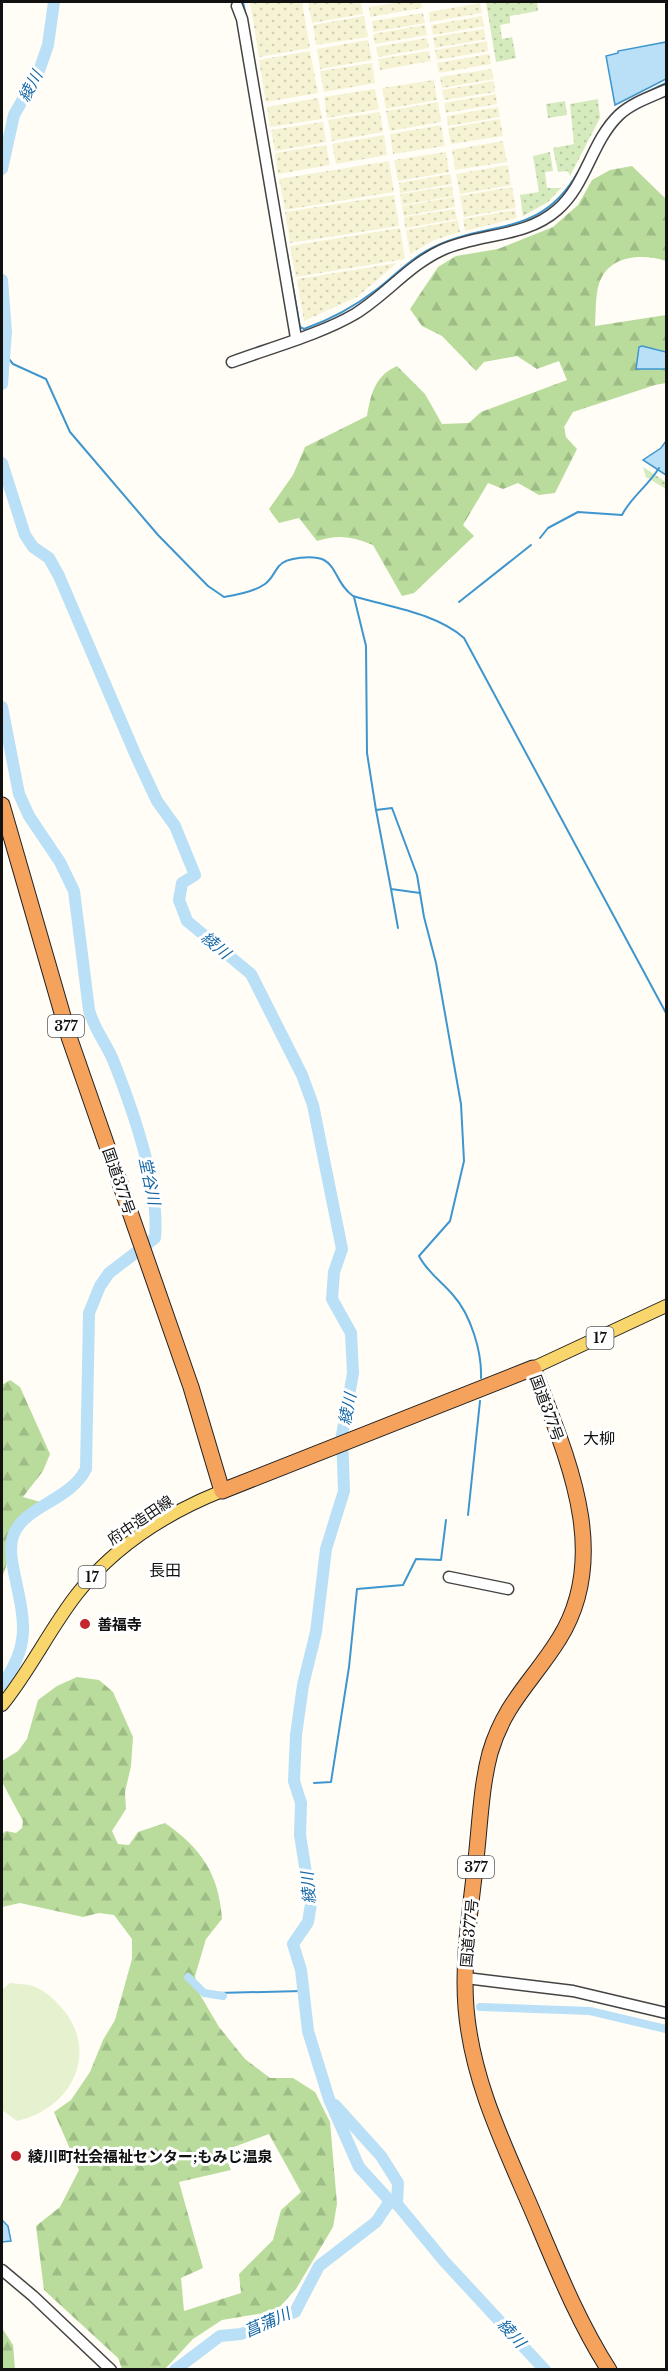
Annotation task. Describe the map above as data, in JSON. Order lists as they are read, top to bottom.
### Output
{
  "streets": {
    "highway": ["377", "国道377号"],
    "main road": ["17", "府中造田線"]
  },
  "crossings": [
    ["国道377号", "17"],
    ["国道377号", "府中造田線"]
  ],
  "districts": ["大柳", "長田"],
  "water": ["綾川", "堂谷川", "菖蒲川"],
  "places": ["善福寺", "綾川町社会福祉センター;もみじ温泉"]
}
